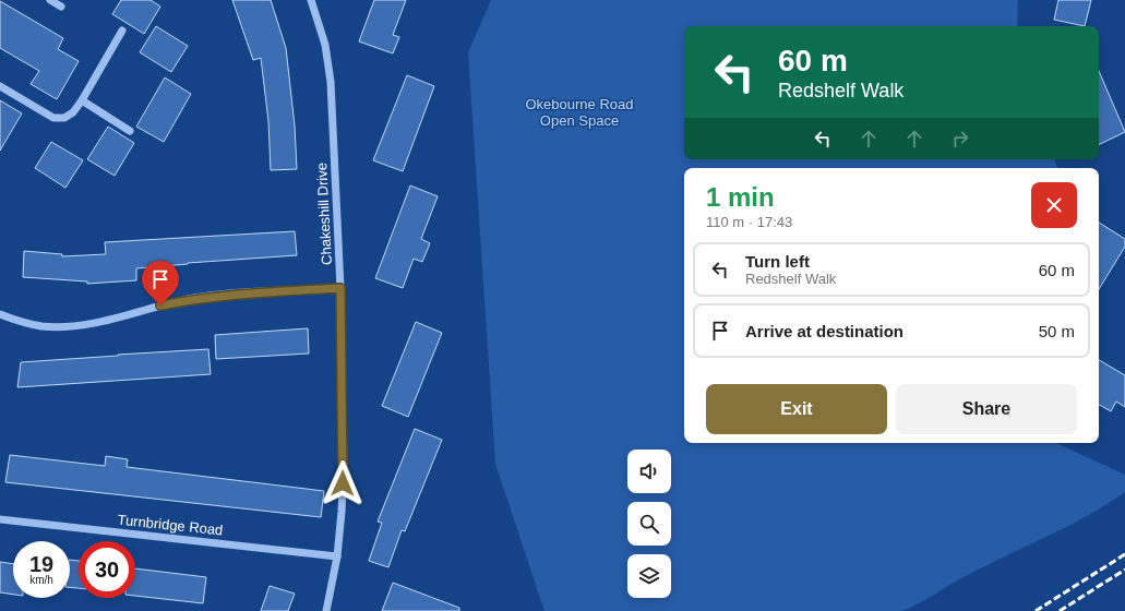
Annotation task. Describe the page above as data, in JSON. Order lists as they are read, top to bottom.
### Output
{
  "streets": {
    "street": ["Chakeshill Drive", "Turnbridge Road"]
  },
  "crossings": [
    ["Chakeshill Drive", "Turnbridge Road"]
  ],
  "parks": ["Okebourne Road Open Space"],
  "page": {
    "turn": ["60 m", "Redshelf Walk"],
    "heading": ["1 min", "110 m · 17:43"],
    "list": [
      {
        "name": "Turn left",
        "note": "Redshelf Walk",
        "value": "60 m"
      },
      {
        "name": "Arrive at destination",
        "value": "50 m"
      }
    ],
    "buttons": ["Exit", "Share"],
    "speed": "19 km/h",
    "limit": "30"
  }
}
